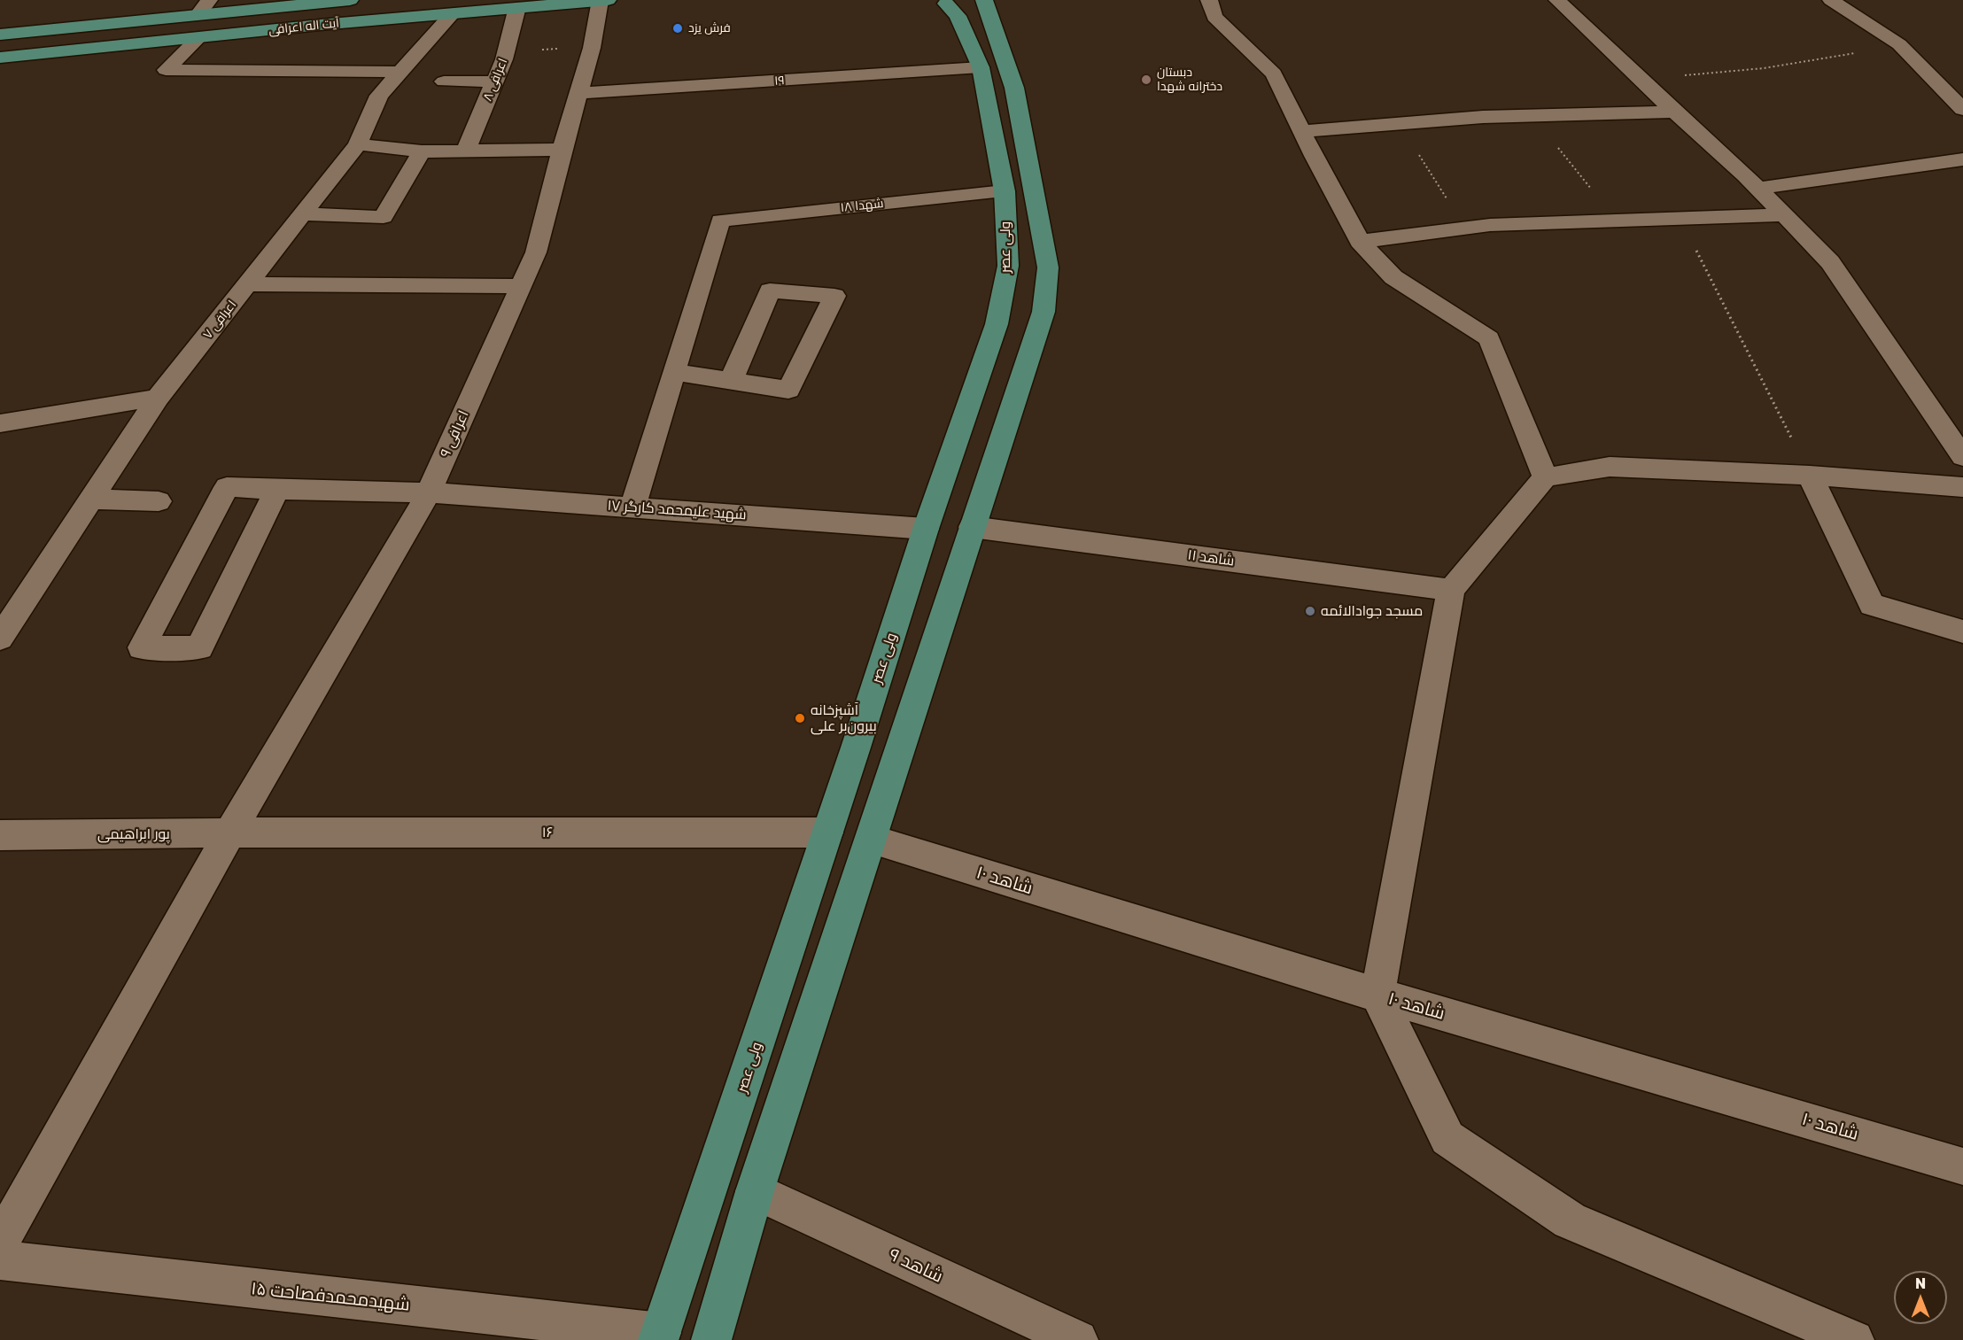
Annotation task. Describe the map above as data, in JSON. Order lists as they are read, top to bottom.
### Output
{
  "streets": {
    "main road": ["آیت اله اعرافی", "ولی عصر"],
    "street": [
      "اعرافی ۸",
      "۱۹",
      "شهدا ۱۸",
      "اعرافی ۷",
      "اعرافی ۹",
      "شهید علیمحمد کارگر ۱۷",
      "شاهد ۱۱",
      "۱۶",
      "پور ابراهیمی",
      "شاهد ۱۰",
      "شاهد ۹",
      "شهیدمحمدفصاحت ۱۵"
    ]
  },
  "crossings": [
    ["آیت اله اعرافی", "اعرافی ۸"],
    ["آیت اله اعرافی", "اعرافی ۷"],
    ["آیت اله اعرافی", "اعرافی ۹"],
    ["۱۹", "ولی عصر"],
    ["۱۹", "اعرافی ۹"],
    ["شهدا ۱۸", "ولی عصر"],
    ["ولی عصر", "شهید علیمحمد کارگر ۱۷"],
    ["ولی عصر", "۱۶"],
    ["ولی عصر", "شهیدمحمدفصاحت ۱۵"],
    ["اعرافی ۹", "شهید علیمحمد کارگر ۱۷"],
    ["اعرافی ۹", "پور ابراهیمی"],
    ["۱۶", "پور ابراهیمی"]
  ],
  "places": [
    "فرش یزد",
    "دبستان دخترانه شهدا",
    "مسجد جوادالائمه",
    "آشپزخانه بیرون‌بر علی"
  ],
  "north": "top"
}
